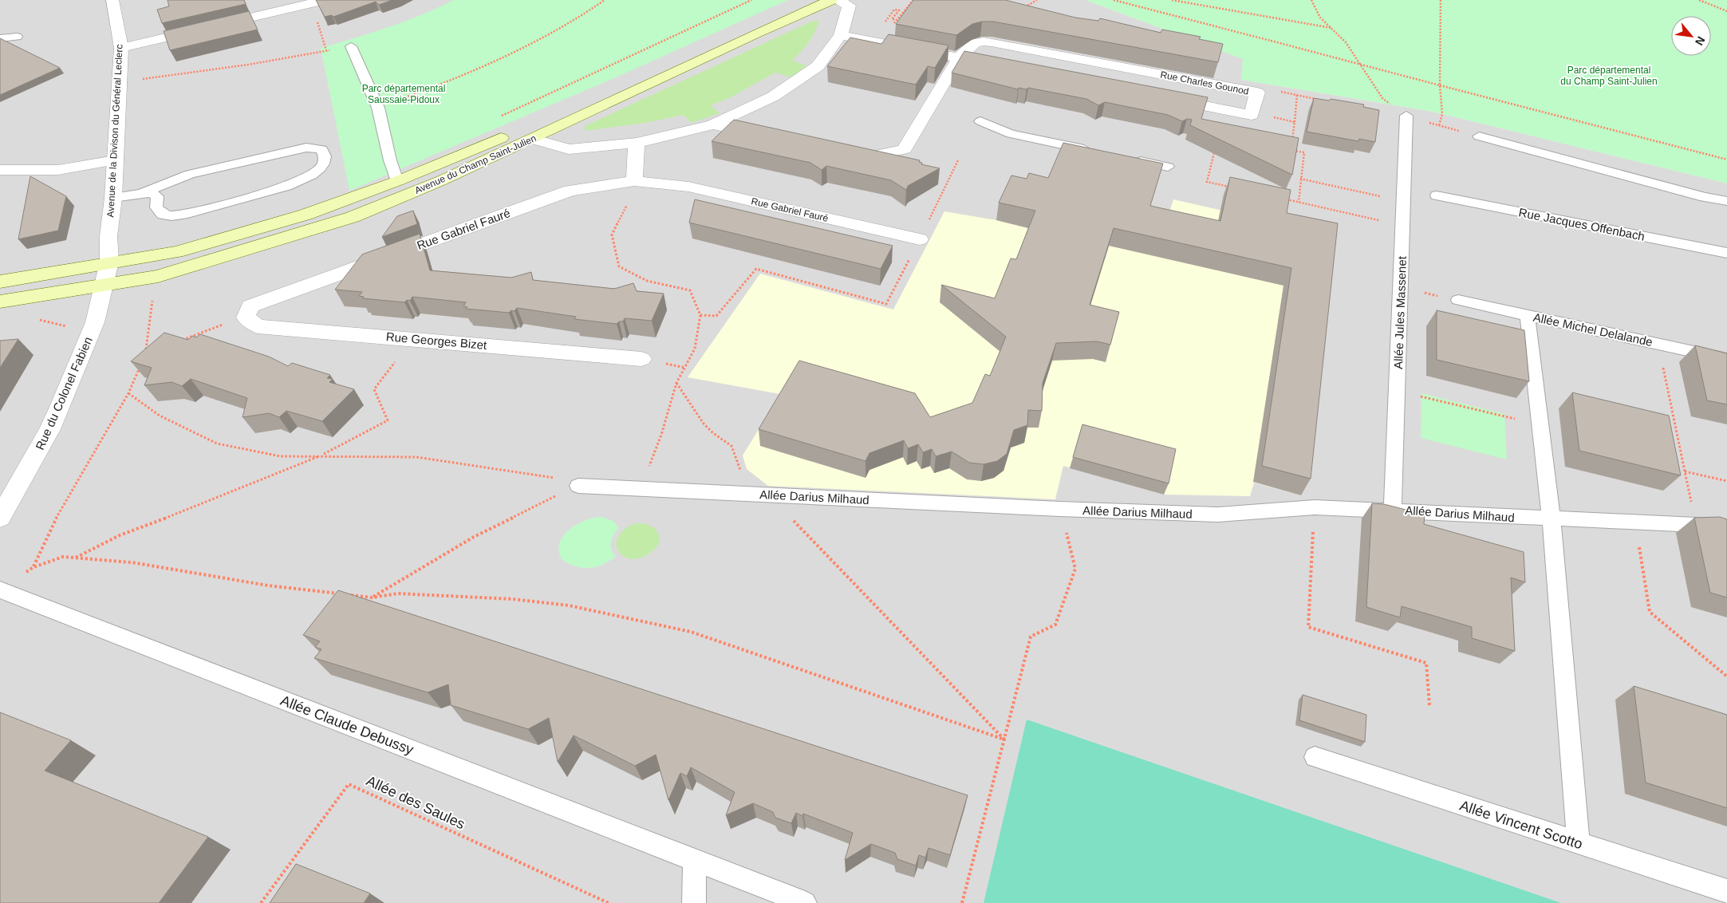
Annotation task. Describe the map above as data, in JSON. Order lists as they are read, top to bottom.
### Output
{
  "streets": {
    "main road": ["Avenue du Champ Saint-Julien"],
    "street": [
      "Rue Charles Gounod",
      "Avenue de la Divison du Général Leclerc",
      "Rue Gabriel Fauré",
      "Rue Georges Bizet",
      "Rue du Colonel Fabien"
    ],
    "lane": [
      "Rue Jacques Offenbach",
      "Allée Jules Massenet",
      "Allée Michel Delalande",
      "Allée Darius Milhaud",
      "Allée Claude Debussy",
      "Allée Vincent Scotto"
    ],
    "path": ["Allée des Saules"]
  },
  "crossings": [
    ["Avenue de la Divison du Général Leclerc", "Avenue du Champ Saint-Julien"],
    ["Avenue de la Divison du Général Leclerc", "Rue du Colonel Fabien"],
    ["Avenue du Champ Saint-Julien", "Rue du Colonel Fabien"],
    ["Rue Gabriel Fauré", "Rue Georges Bizet"],
    ["Allée Jules Massenet", "Allée Darius Milhaud"]
  ],
  "parks": ["Parc départemental du Champ Saint-Julien", "Parc départemental Saussaie-Pidoux"],
  "north": "bottom right"
}
